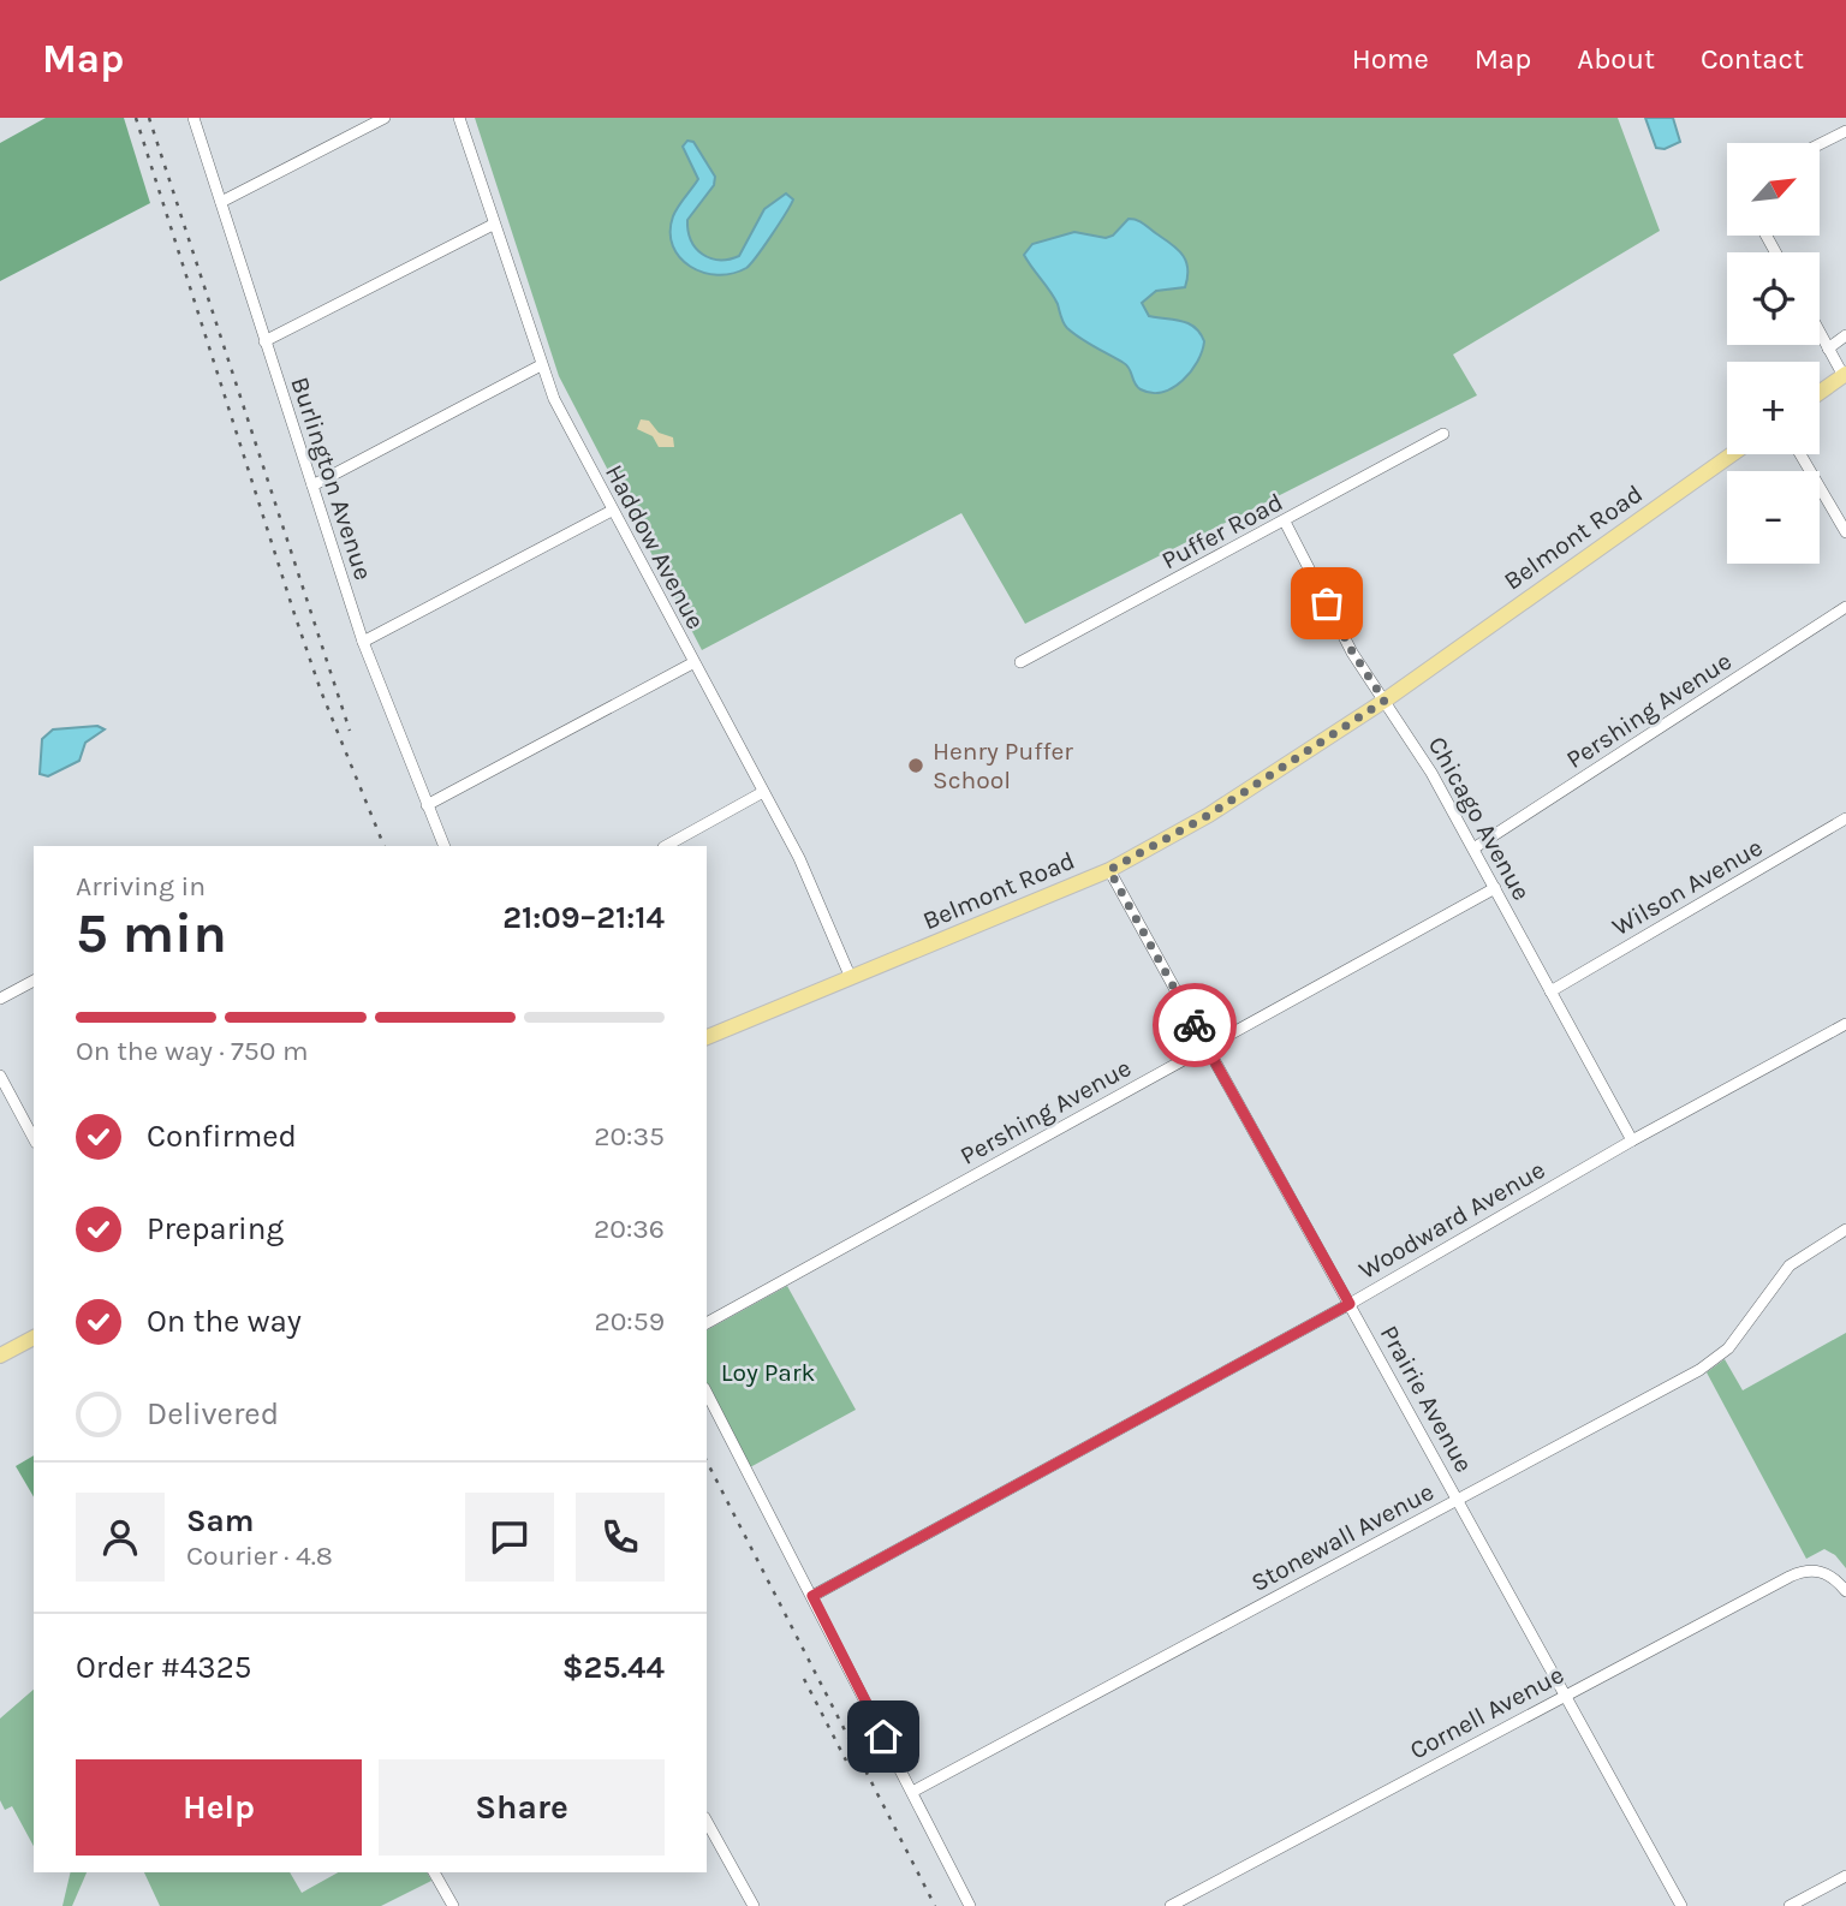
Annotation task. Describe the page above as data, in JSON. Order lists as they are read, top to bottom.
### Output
{
  "streets": {
    "main road": ["Belmont Road"],
    "street": [
      "Burlington Avenue",
      "Puffer Road",
      "Haddow Avenue",
      "Pershing Avenue",
      "Chicago Avenue",
      "Wilson Avenue",
      "Woodward Avenue",
      "Prairie Avenue",
      "Stonewall Avenue",
      "Cornell Avenue"
    ]
  },
  "crossings": [
    ["Puffer Road", "Chicago Avenue"],
    ["Belmont Road", "Haddow Avenue"],
    ["Belmont Road", "Chicago Avenue"],
    ["Belmont Road", "Prairie Avenue"],
    ["Pershing Avenue", "Chicago Avenue"],
    ["Pershing Avenue", "Prairie Avenue"],
    ["Chicago Avenue", "Wilson Avenue"],
    ["Chicago Avenue", "Woodward Avenue"],
    ["Woodward Avenue", "Prairie Avenue"],
    ["Prairie Avenue", "Stonewall Avenue"],
    ["Prairie Avenue", "Cornell Avenue"]
  ],
  "parks": ["Loy Park"],
  "places": ["Henry Puffer School"],
  "north": "top right",
  "page": {
    "header": "Map",
    "nav": [
      "Home",
      "Map",
      "About",
      "Contact"
    ],
    "map_buttons": ["+", "−"],
    "heading": ["5 min", "Arriving in", "21:09–21:14"],
    "panel": [
      "Sam",
      "Courier · 4.8",
      "Order #4325",
      "$25.44"
    ],
    "bar": "On the way · 750 m",
    "list": [
      ["Confirmed", "20:35"],
      ["Preparing", "20:36"],
      ["On the way", "20:59"],
      "Delivered"
    ],
    "buttons": ["Help", "Share"]
  }
}
